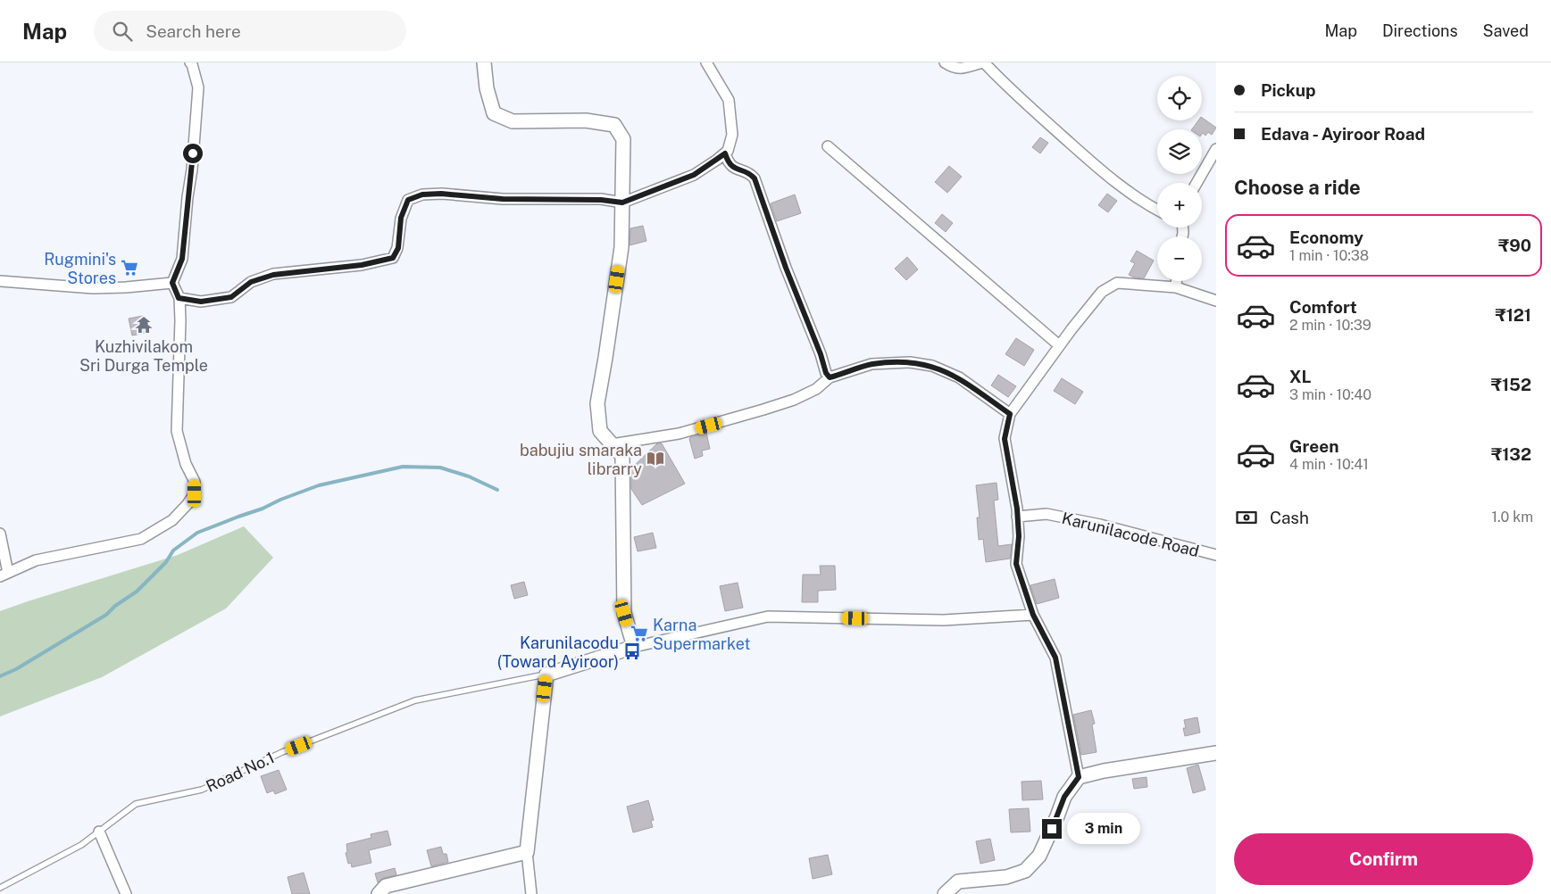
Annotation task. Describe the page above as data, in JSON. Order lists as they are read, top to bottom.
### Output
{
  "streets": {
    "street": ["Karunilacode Road"],
    "lane": ["Road No.1"]
  },
  "places": {
    "supermarket": ["Rugmini's Stores", "Karna Supermarket"],
    "temple": ["Kuzhivilakom Sri Durga Temple"],
    "library": ["babujiu smaraka librarry"],
    "bus stop": ["Karunilacodu (Toward Ayiroor)"]
  },
  "page": {
    "header": "Map",
    "search": "Search here",
    "nav": ["Map", "Directions", "Saved"],
    "banner": ["Pickup", "Edava - Ayiroor Road"],
    "map_buttons": ["+", "−"],
    "heading": "Choose a ride",
    "list": [
      {
        "name": "Economy",
        "note": "1 min · 10:38",
        "value": "₹90"
      },
      {
        "name": "Comfort",
        "note": "2 min · 10:39",
        "value": "₹121"
      },
      {
        "name": "XL",
        "note": "3 min · 10:40",
        "value": "₹152"
      },
      {
        "name": "Green",
        "note": "4 min · 10:41",
        "value": "₹132"
      }
    ],
    "pay": ["Cash", "1.0 km"],
    "bubble": "3 min",
    "buttons": "Confirm"
  }
}
